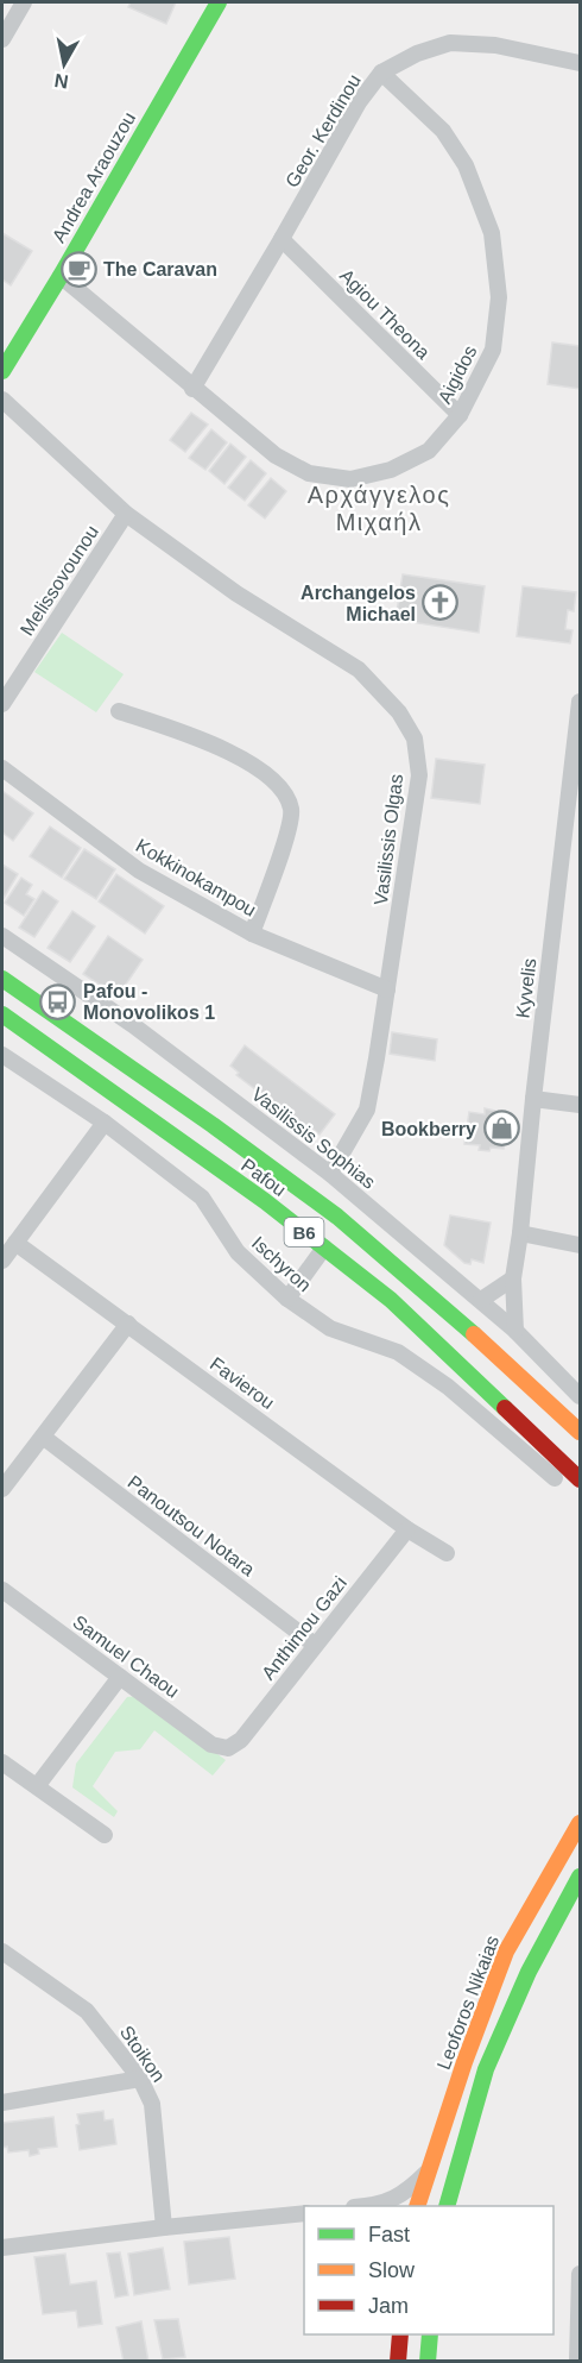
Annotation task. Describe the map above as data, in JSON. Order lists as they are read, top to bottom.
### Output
{
  "streets": {
    "main road": [
      "Andrea Araouzou",
      "Pafou",
      "B6",
      "Leoforos Nikaias"
    ],
    "street": [
      "Geor. Kerdinou",
      "Agiou Theona",
      "Aigidos",
      "Melissovounou",
      "Vasilissis Olgas",
      "Kokkinokampou",
      "Kyvelis",
      "Vasilissis Sophias",
      "Ischyron",
      "Favierou",
      "Panoutsou Notara",
      "Anthimou Gazi",
      "Samuel Chaou",
      "Stoikon"
    ]
  },
  "crossings": [
    ["Geor. Kerdinou", "Agiou Theona"],
    ["Geor. Kerdinou", "Aigidos"],
    ["Andrea Araouzou", "Aigidos"],
    ["Agiou Theona", "Aigidos"],
    ["Melissovounou", "Vasilissis Olgas"],
    ["Vasilissis Olgas", "Kokkinokampou"],
    ["Vasilissis Olgas", "Vasilissis Sophias"],
    ["Kyvelis", "Vasilissis Sophias"],
    ["Favierou", "Anthimou Gazi"],
    ["Panoutsou Notara", "Anthimou Gazi"],
    ["Anthimou Gazi", "Samuel Chaou"]
  ],
  "districts": ["Αρχάγγελος Μιχαήλ"],
  "places": {
    "cafe": ["The Caravan"],
    "church": ["Archangelos Michael"],
    "bus stop": ["Pafou - Monovolikos 1"],
    "shop": ["Bookberry"]
  },
  "legend": ["Fast", "Slow", "Jam"],
  "north": "bottom"
}
